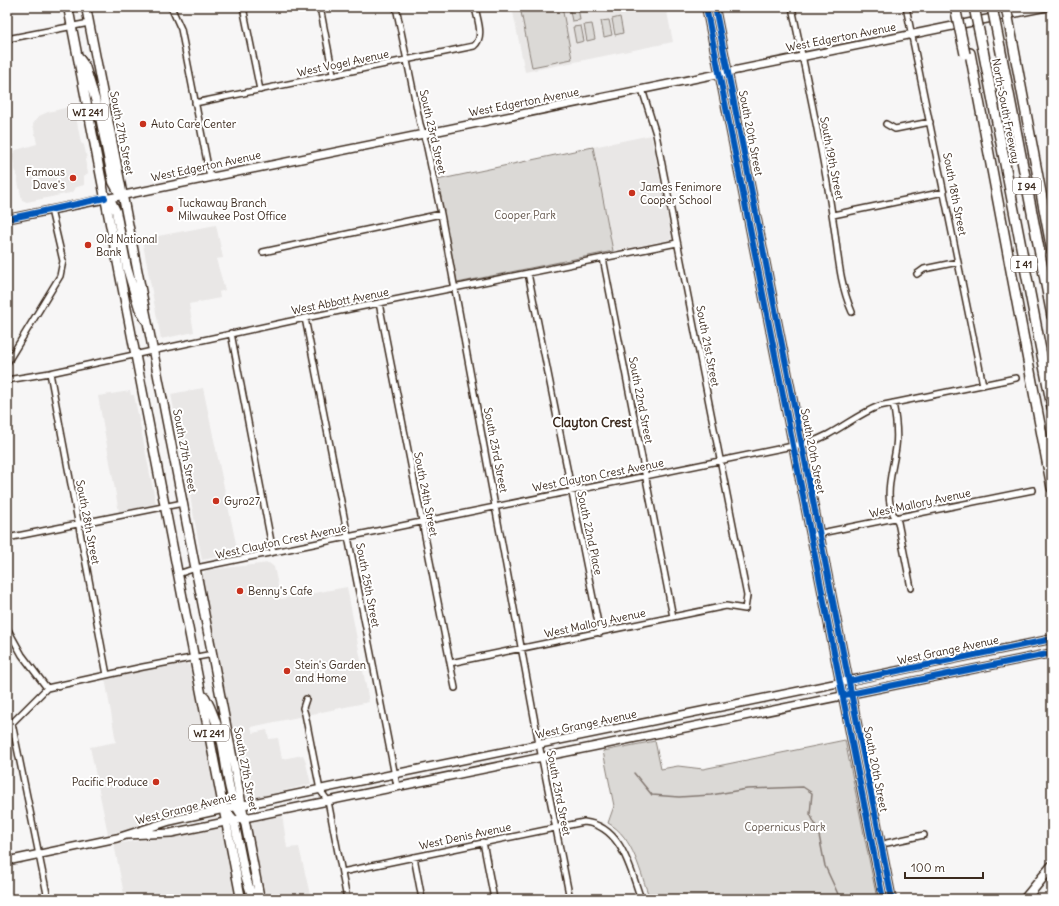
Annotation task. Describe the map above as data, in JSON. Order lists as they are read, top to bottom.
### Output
{
  "streets": {
    "highway": ["North-South Freeway", "I 94", "I 41"],
    "main road": ["WI 241", "South 27th Street"],
    "street": [
      "West Edgerton Avenue",
      "West Vogel Avenue",
      "South 23rd Street",
      "South 20th Street",
      "South 19th Street",
      "South 18th Street",
      "West Abbott Avenue",
      "South 21st Street",
      "South 22nd Street",
      "West Clayton Crest Avenue",
      "South 24th Street",
      "West Mallory Avenue",
      "South 28th Street",
      "South 22nd Place",
      "South 25th Street",
      "West Grange Avenue",
      "West Denis Avenue"
    ]
  },
  "crossings": [
    ["West Edgerton Avenue", "WI 241"],
    ["West Edgerton Avenue", "South 23rd Street"],
    ["West Edgerton Avenue", "South 27th Street"],
    ["West Edgerton Avenue", "South 20th Street"],
    ["West Edgerton Avenue", "South 19th Street"],
    ["West Edgerton Avenue", "South 18th Street"],
    ["West Edgerton Avenue", "South 21st Street"],
    ["West Vogel Avenue", "South 23rd Street"],
    ["WI 241", "West Abbott Avenue"],
    ["WI 241", "West Clayton Crest Avenue"],
    ["WI 241", "West Grange Avenue"],
    ["South 23rd Street", "West Abbott Avenue"],
    ["South 23rd Street", "West Clayton Crest Avenue"],
    ["South 23rd Street", "West Mallory Avenue"],
    ["South 23rd Street", "West Grange Avenue"],
    ["South 23rd Street", "West Denis Avenue"],
    ["South 27th Street", "West Abbott Avenue"],
    ["South 27th Street", "West Clayton Crest Avenue"],
    ["South 27th Street", "West Grange Avenue"],
    ["South 20th Street", "West Clayton Crest Avenue"],
    ["South 20th Street", "West Mallory Avenue"],
    ["South 20th Street", "West Grange Avenue"],
    ["South 18th Street", "West Clayton Crest Avenue"],
    ["West Abbott Avenue", "South 21st Street"],
    ["West Abbott Avenue", "South 22nd Street"],
    ["West Abbott Avenue", "South 24th Street"],
    ["West Abbott Avenue", "South 28th Street"],
    ["West Abbott Avenue", "South 22nd Place"],
    ["West Abbott Avenue", "South 25th Street"],
    ["South 21st Street", "West Clayton Crest Avenue"],
    ["South 21st Street", "West Mallory Avenue"],
    ["South 22nd Street", "West Clayton Crest Avenue"],
    ["South 22nd Street", "West Mallory Avenue"],
    ["West Clayton Crest Avenue", "South 24th Street"],
    ["West Clayton Crest Avenue", "South 22nd Place"],
    ["West Clayton Crest Avenue", "South 25th Street"],
    ["South 24th Street", "West Mallory Avenue"],
    ["West Mallory Avenue", "South 22nd Place"],
    ["South 25th Street", "West Grange Avenue"]
  ],
  "districts": ["Clayton Crest"],
  "parks": ["Cooper Park", "Copernicus Park"],
  "places": [
    "Auto Care Center",
    "Famous Dave's",
    "James Fenimore Cooper School",
    "Tuckaway Branch Milwaukee Post Office",
    "Old National Bank",
    "Gyro27",
    "Benny's Cafe",
    "Stein's Garden and Home",
    "Pacific Produce"
  ],
  "scale_bar": "100 m"
}
